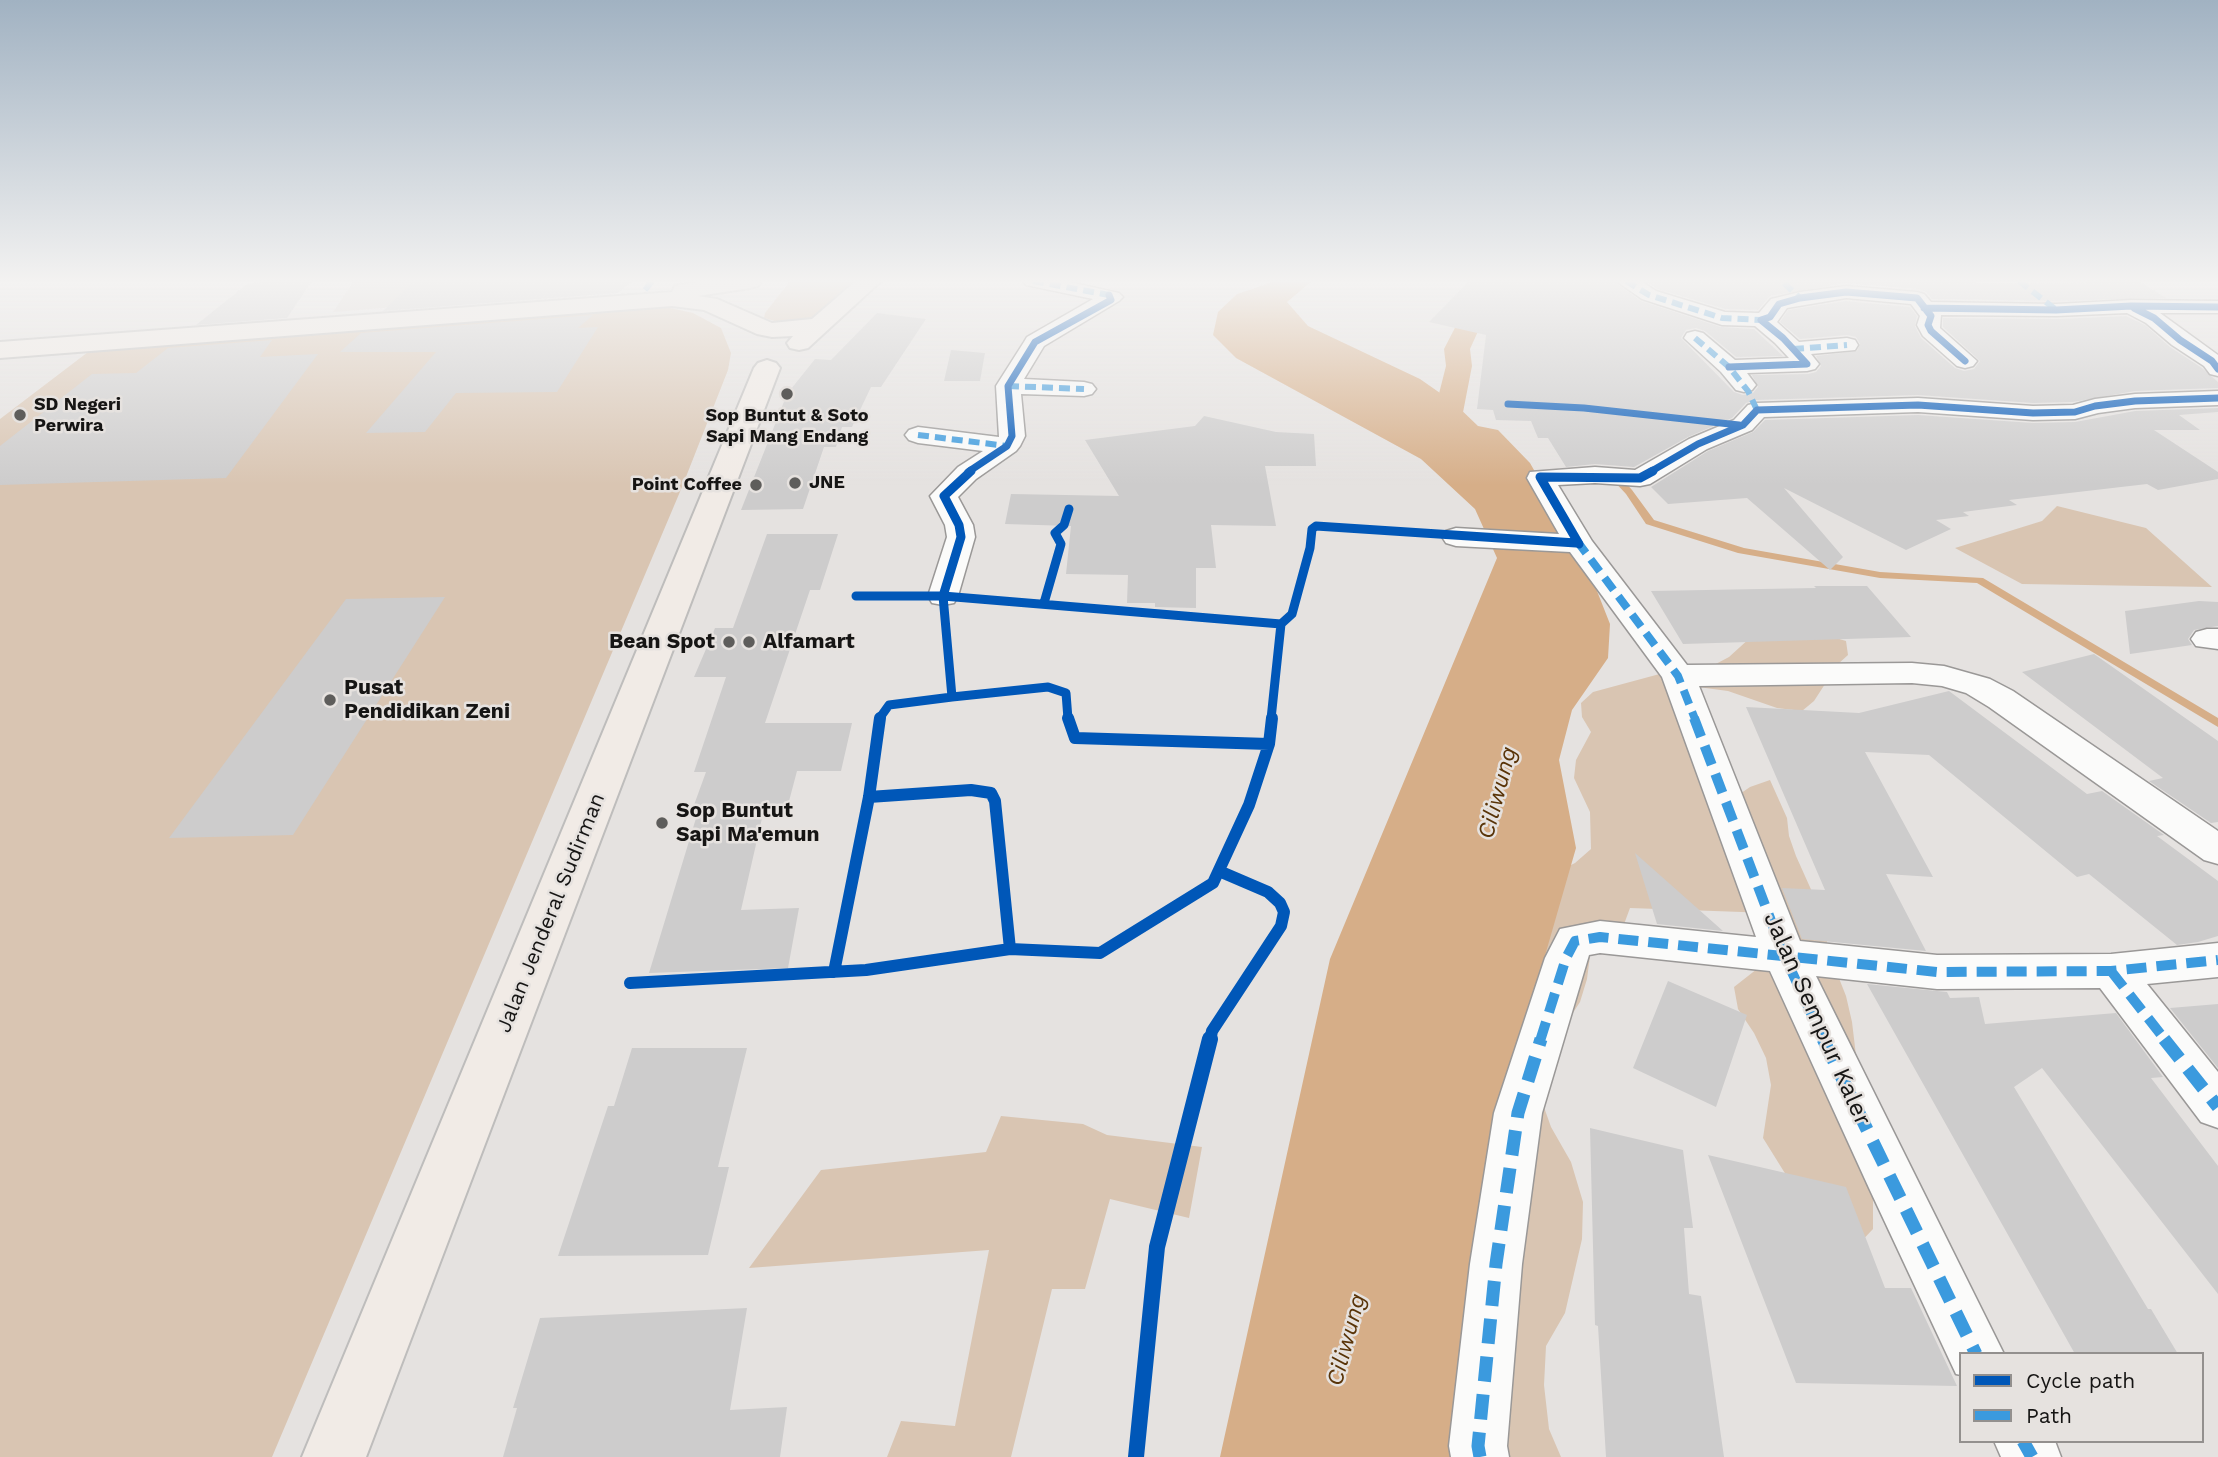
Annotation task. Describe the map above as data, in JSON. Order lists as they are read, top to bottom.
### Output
{
  "streets": {
    "main road": ["Jalan Jenderal Sudirman"],
    "street": ["Jalan Sempur Kaler"]
  },
  "water": ["Ciliwung"],
  "places": [
    "Sop Buntut & Soto Sapi Mang Endang",
    "SD Negeri Perwira",
    "JNE",
    "Point Coffee",
    "Bean Spot",
    "Alfamart",
    "Pusat Pendidikan Zeni",
    "Sop Buntut Sapi Ma'emun"
  ],
  "legend": ["Cycle path", "Path"]
}
